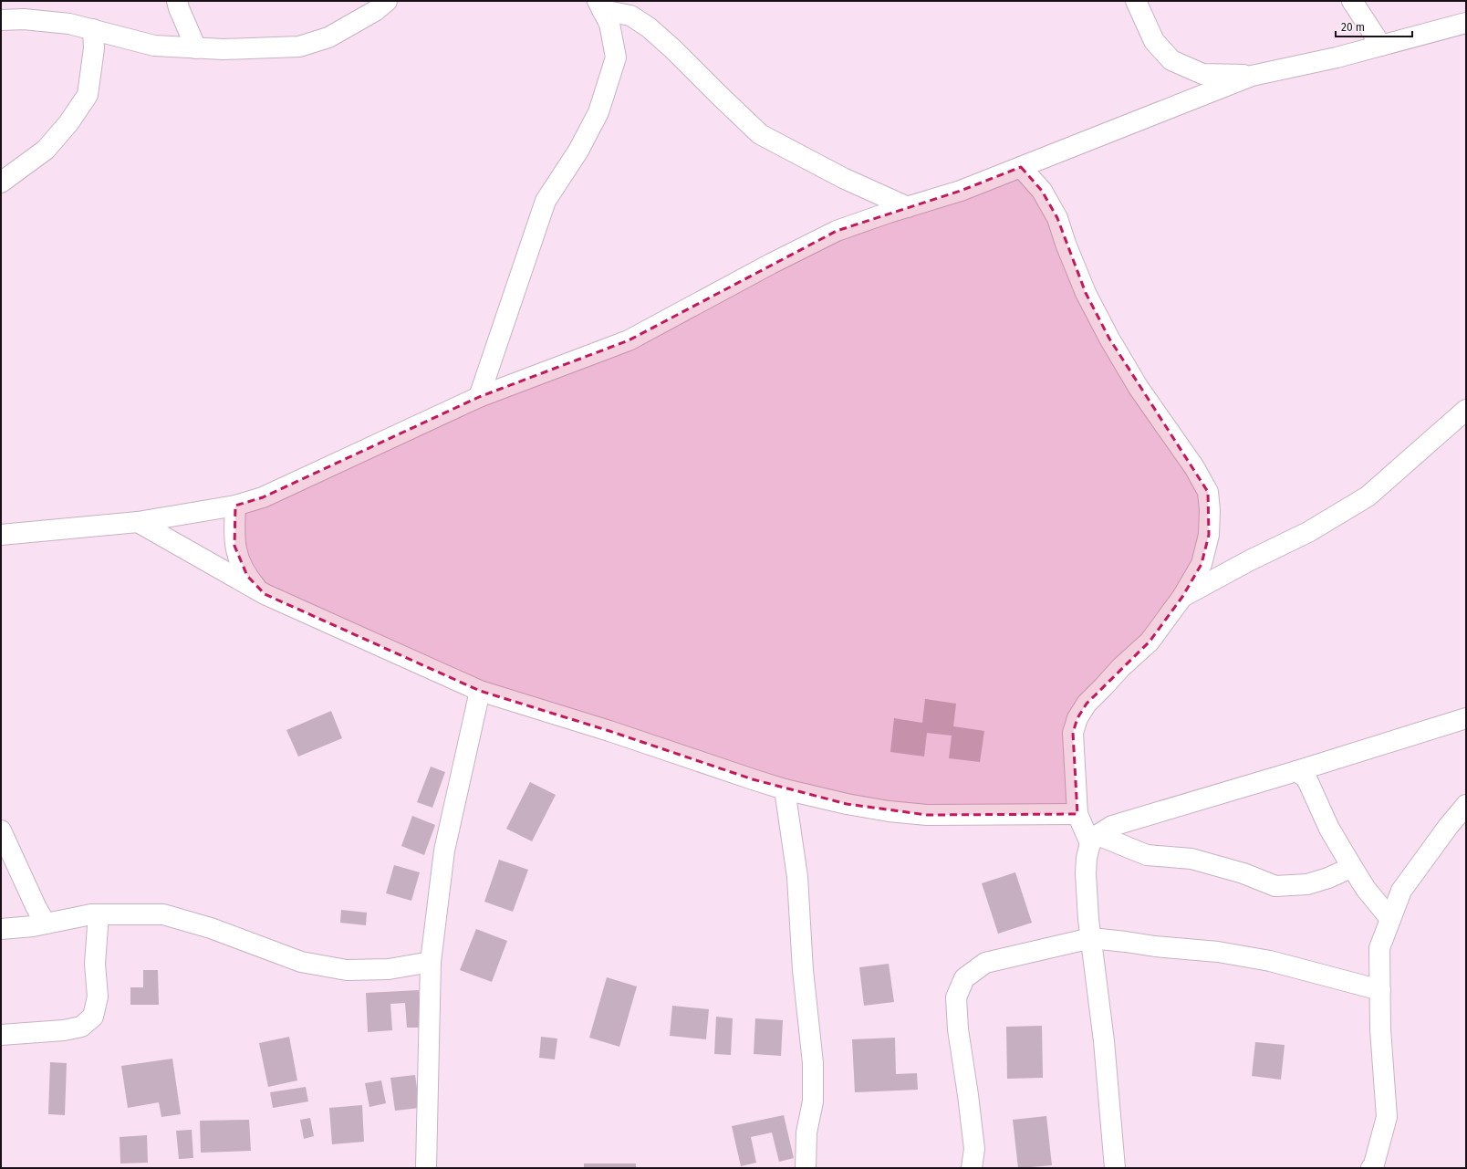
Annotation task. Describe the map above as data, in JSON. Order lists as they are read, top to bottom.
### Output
{
  "scale_bar": "20 m"
}
